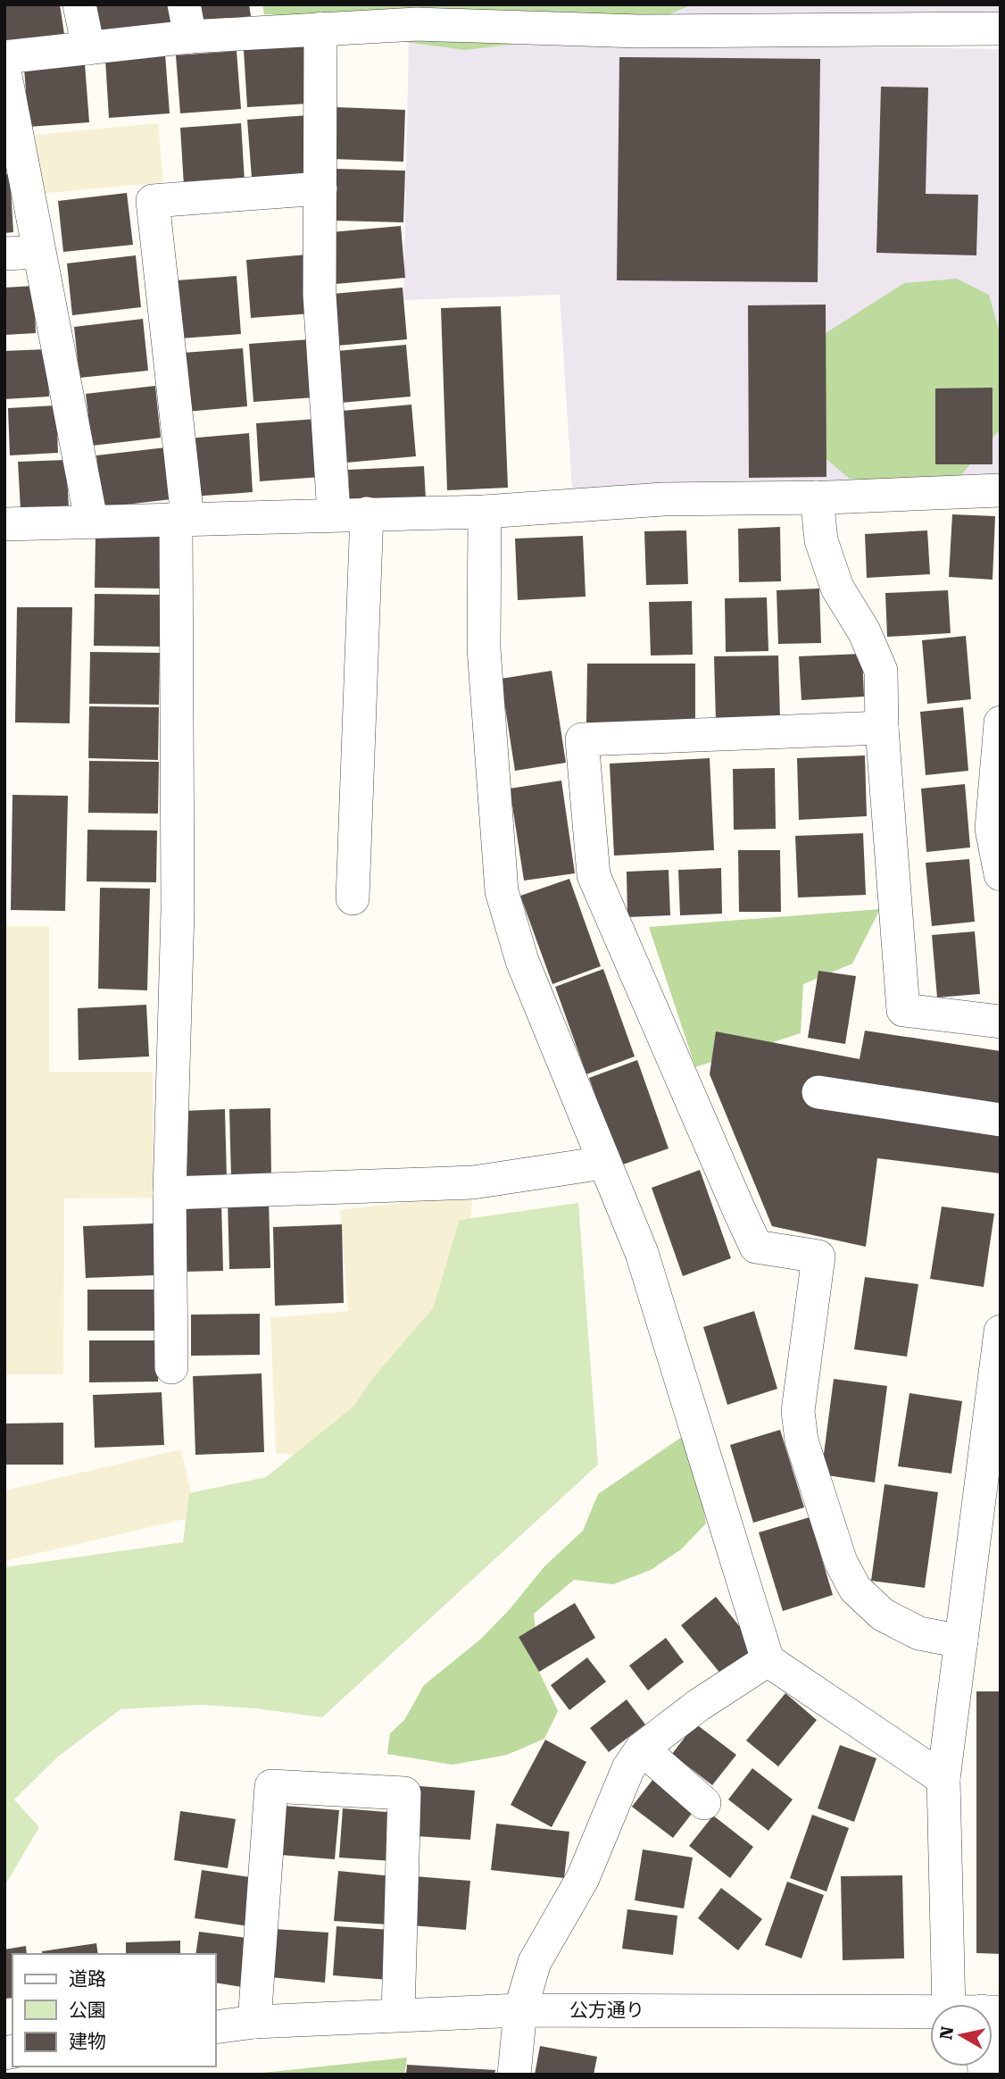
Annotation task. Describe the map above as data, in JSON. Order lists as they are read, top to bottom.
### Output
{
  "streets": {
    "street": ["公方通り"]
  },
  "legend": ["道路", "公園", "建物"],
  "north": "left"
}
